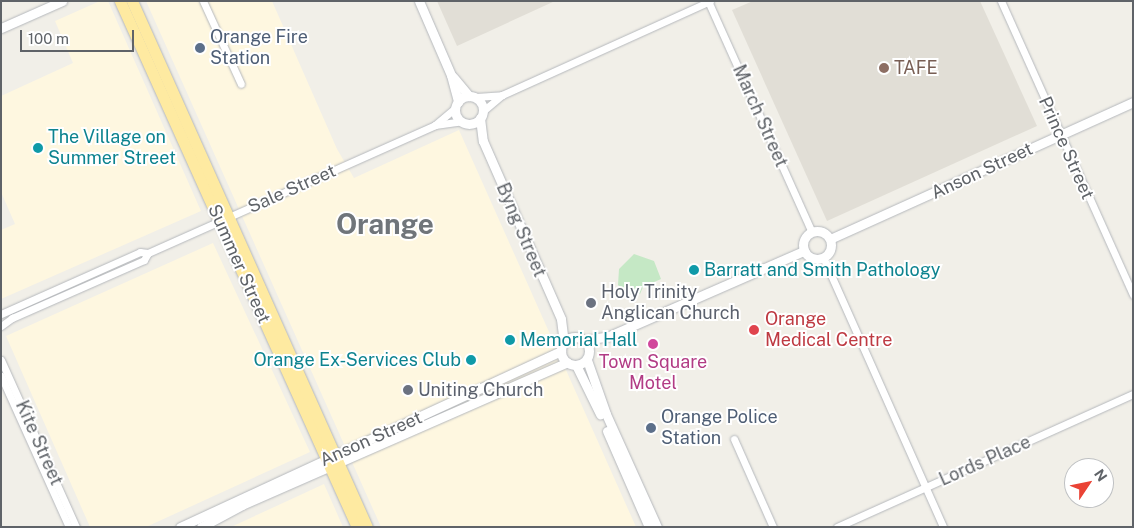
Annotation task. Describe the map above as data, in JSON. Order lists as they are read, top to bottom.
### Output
{
  "streets": {
    "highway": ["Summer Street"],
    "street": [
      "March Street",
      "Prince Street",
      "Anson Street",
      "Sale Street",
      "Byng Street",
      "Kite Street",
      "Lords Place"
    ]
  },
  "crossings": [
    ["March Street", "Anson Street"],
    ["Prince Street", "Anson Street"],
    ["Anson Street", "Byng Street"],
    ["Anson Street", "Summer Street"],
    ["Sale Street", "Byng Street"],
    ["Sale Street", "Summer Street"]
  ],
  "districts": ["Orange"],
  "places": [
    "Orange Fire Station",
    "TAFE",
    "The Village on Summer Street",
    "Barratt and Smith Pathology",
    "Holy Trinity Anglican Church",
    "Orange Medical Centre",
    "Memorial Hall",
    "Town Square Motel",
    "Orange Ex-Services Club",
    "Uniting Church",
    "Orange Police Station"
  ],
  "scale_bar": "100 m",
  "north": "top right"
}
